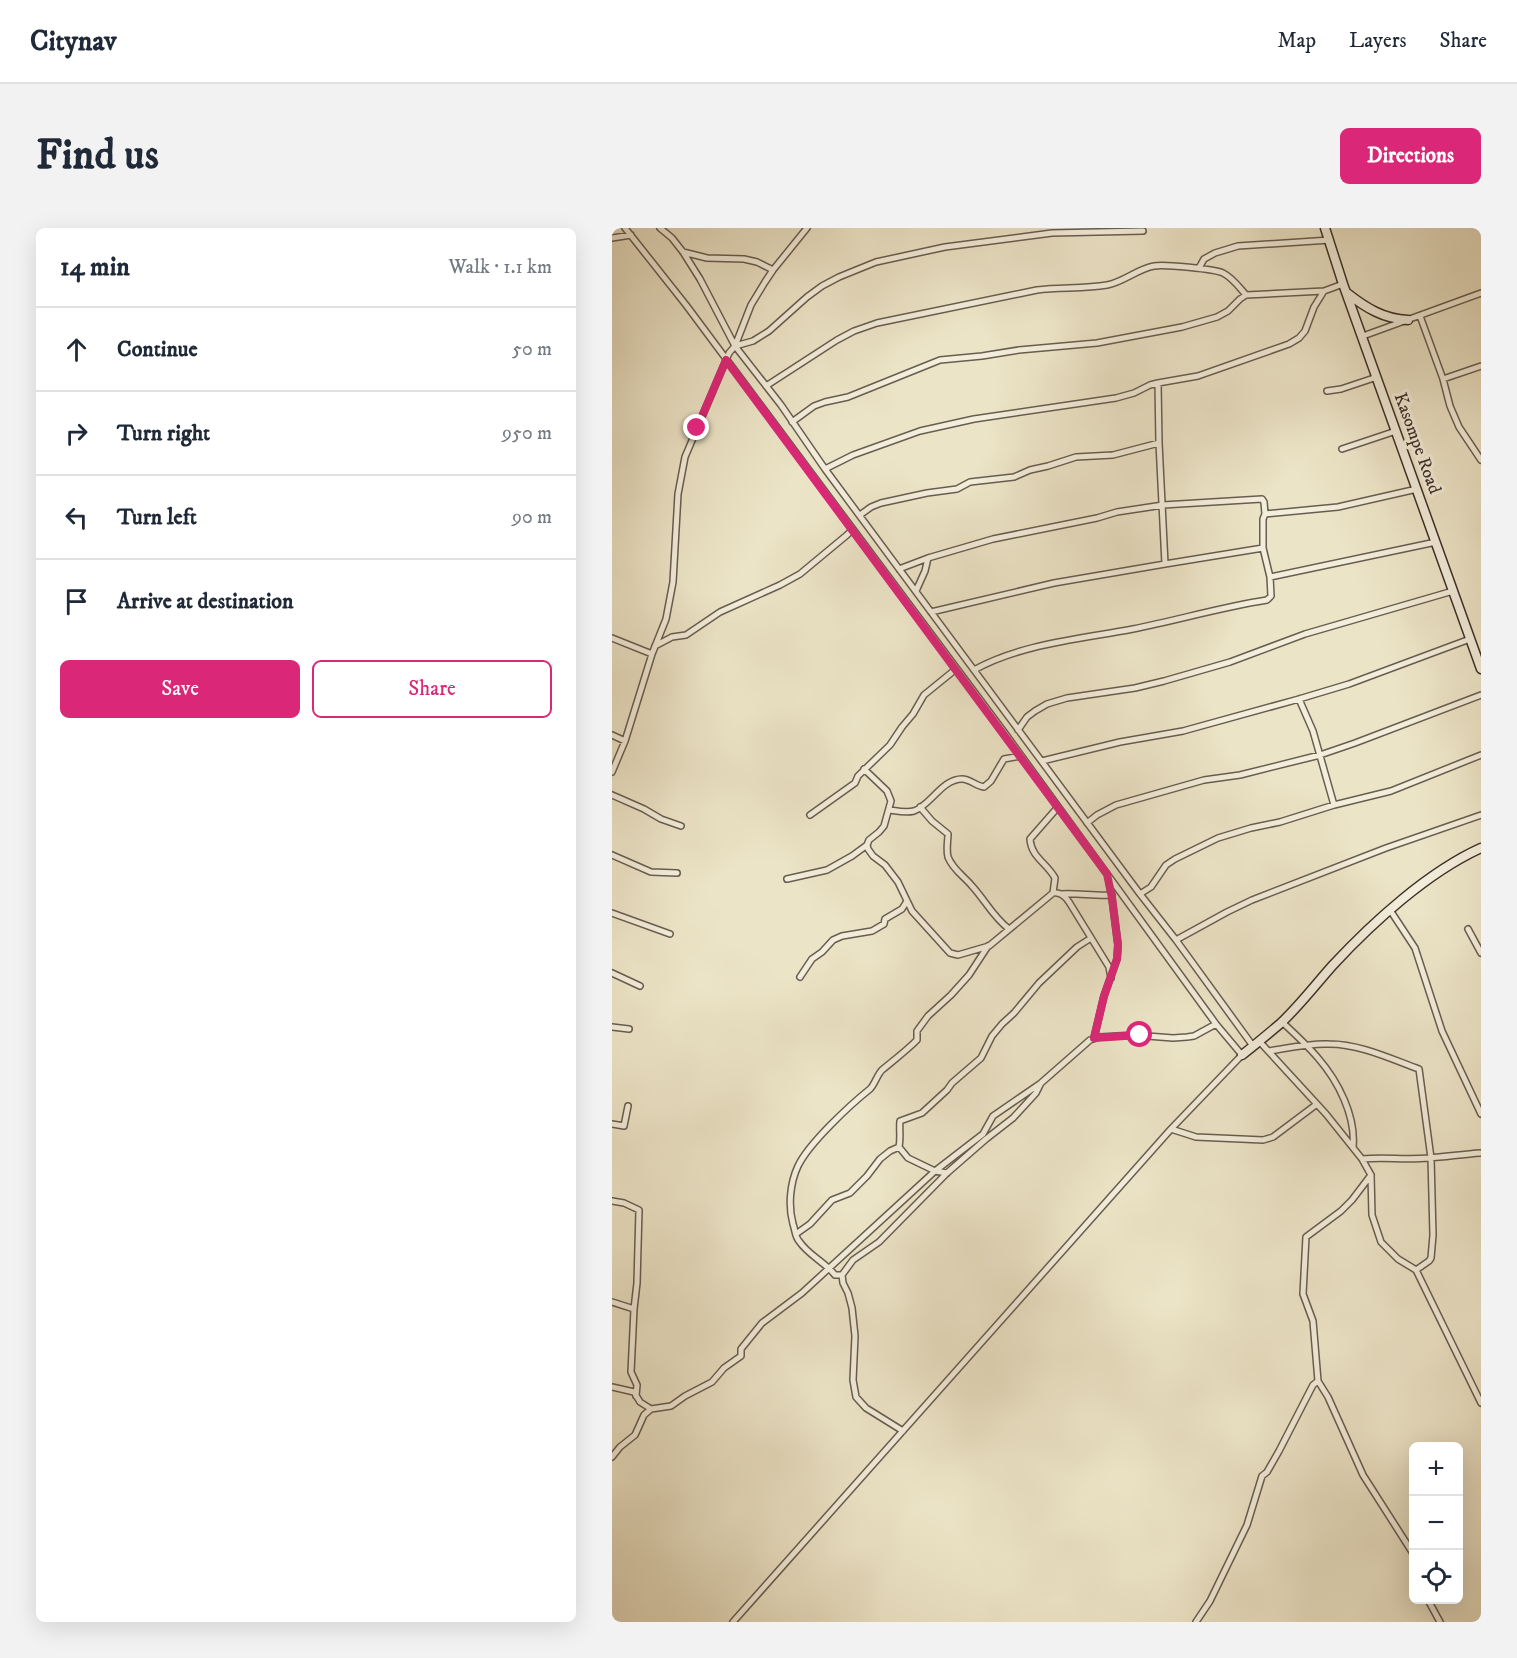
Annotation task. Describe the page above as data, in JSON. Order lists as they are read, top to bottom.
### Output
{
  "streets": {
    "street": ["Kasompe Road"]
  },
  "page": {
    "header": "Citynav",
    "nav": ["Map", "Layers", "Share"],
    "buttons": [
      "Directions",
      ["Save", "Share"]
    ],
    "title": "Find us",
    "heading": ["14 min", "Walk · 1.1 km"],
    "list": [
      ["Continue", "50 m"],
      ["Turn right", "950 m"],
      ["Turn left", "90 m"],
      "Arrive at destination"
    ],
    "map_buttons": ["+", "−"]
  }
}
